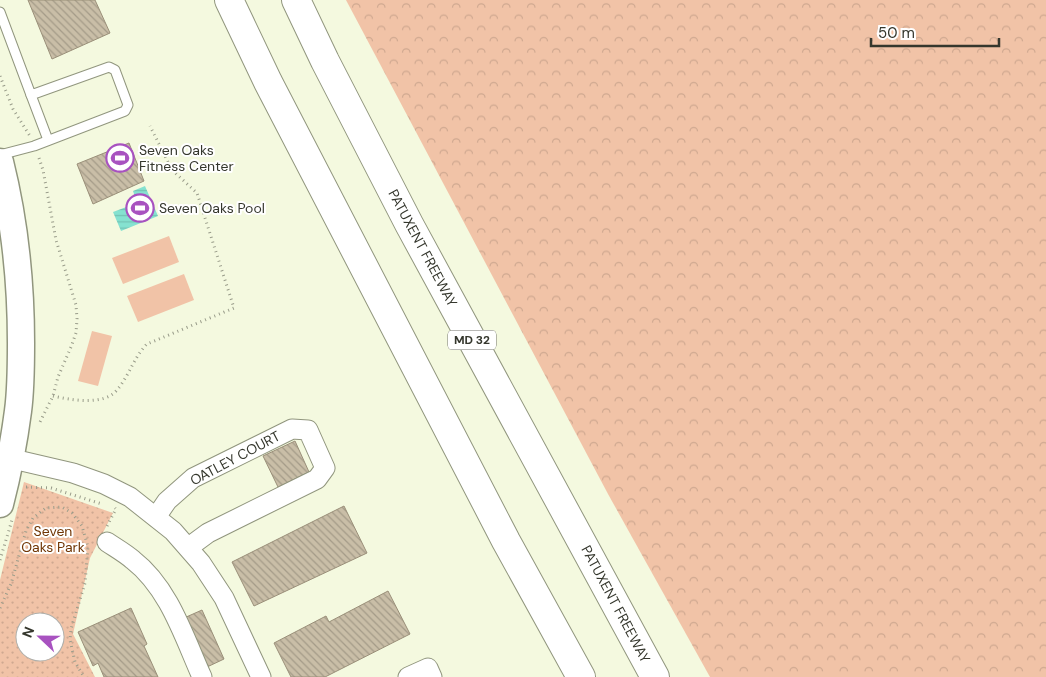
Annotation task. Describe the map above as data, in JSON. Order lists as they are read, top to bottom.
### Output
{
  "streets": {
    "highway": ["PATUXENT FREEWAY", "MD 32"],
    "street": ["OATLEY COURT"]
  },
  "parks": ["Seven Oaks Park"],
  "places": {
    "sports": ["Seven Oaks Fitness Center", "Seven Oaks Pool"]
  },
  "scale_bar": "50 m",
  "north": "left"
}
